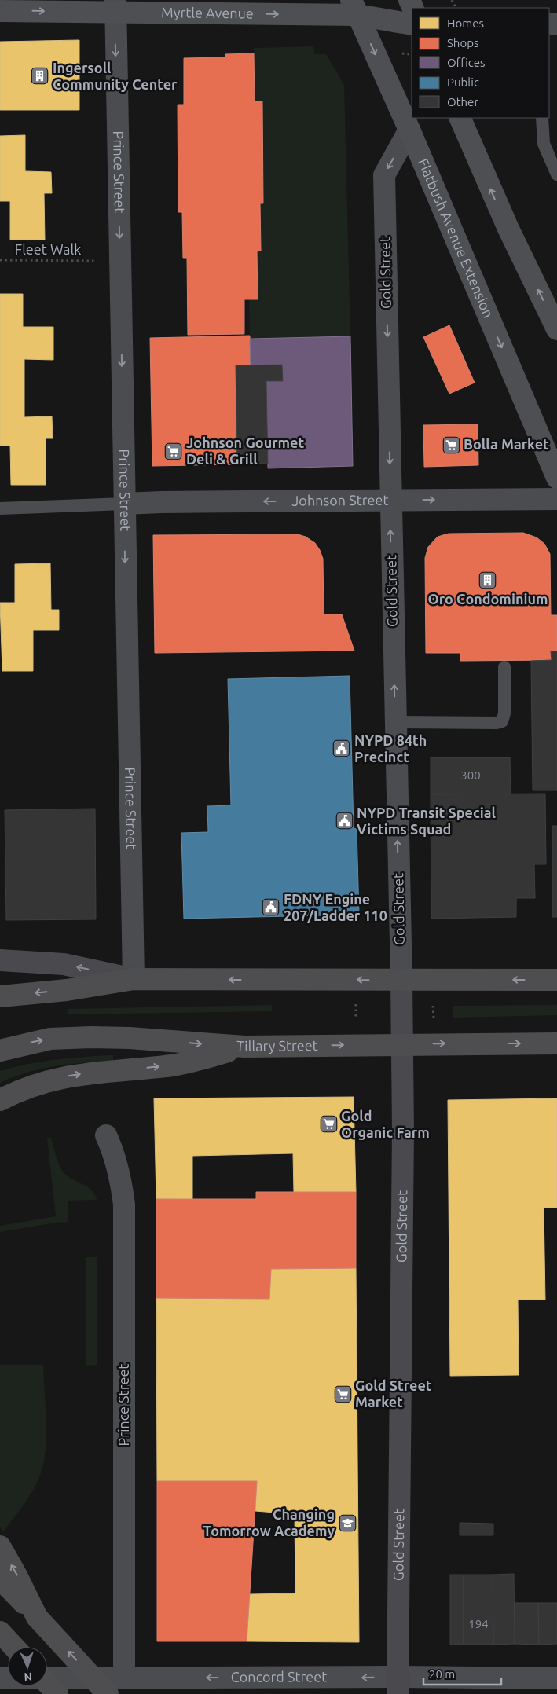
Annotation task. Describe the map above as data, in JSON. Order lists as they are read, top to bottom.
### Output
{
  "streets": {
    "highway": ["Tillary Street"],
    "main road": ["Myrtle Avenue", "Flatbush Avenue Extension", "Gold Street"],
    "street": ["Prince Street", "Johnson Street", "Concord Street"],
    "path": ["Fleet Walk"]
  },
  "crossings": [
    ["Myrtle Avenue", "Prince Street"],
    ["Myrtle Avenue", "Flatbush Avenue Extension"],
    ["Prince Street", "Johnson Street"],
    ["Prince Street", "Concord Street"],
    ["Flatbush Avenue Extension", "Gold Street"],
    ["Gold Street", "Johnson Street"],
    ["Gold Street", "Tillary Street"],
    ["Gold Street", "Concord Street"]
  ],
  "one_way": ["Myrtle Avenue", "Prince Street", "Concord Street"],
  "places": {
    "building": ["Ingersoll Community Center", "Oro Condominium"],
    "supermarket": [
      "Bolla Market",
      "Johnson Gourmet Deli & Grill",
      "Gold Organic Farm",
      "Gold Street Market"
    ],
    "public building": ["NYPD 84th Precinct", "NYPD Transit Special Victims Squad", "FDNY Engine 207/Ladder 110"],
    "school or university": ["Changing Tomorrow Academy"]
  },
  "house_numbers": ["300", "194"],
  "legend": [
    "Homes",
    "Shops",
    "Offices",
    "Public",
    "Other"
  ],
  "scale_bar": "20 m",
  "north": "bottom"
}
